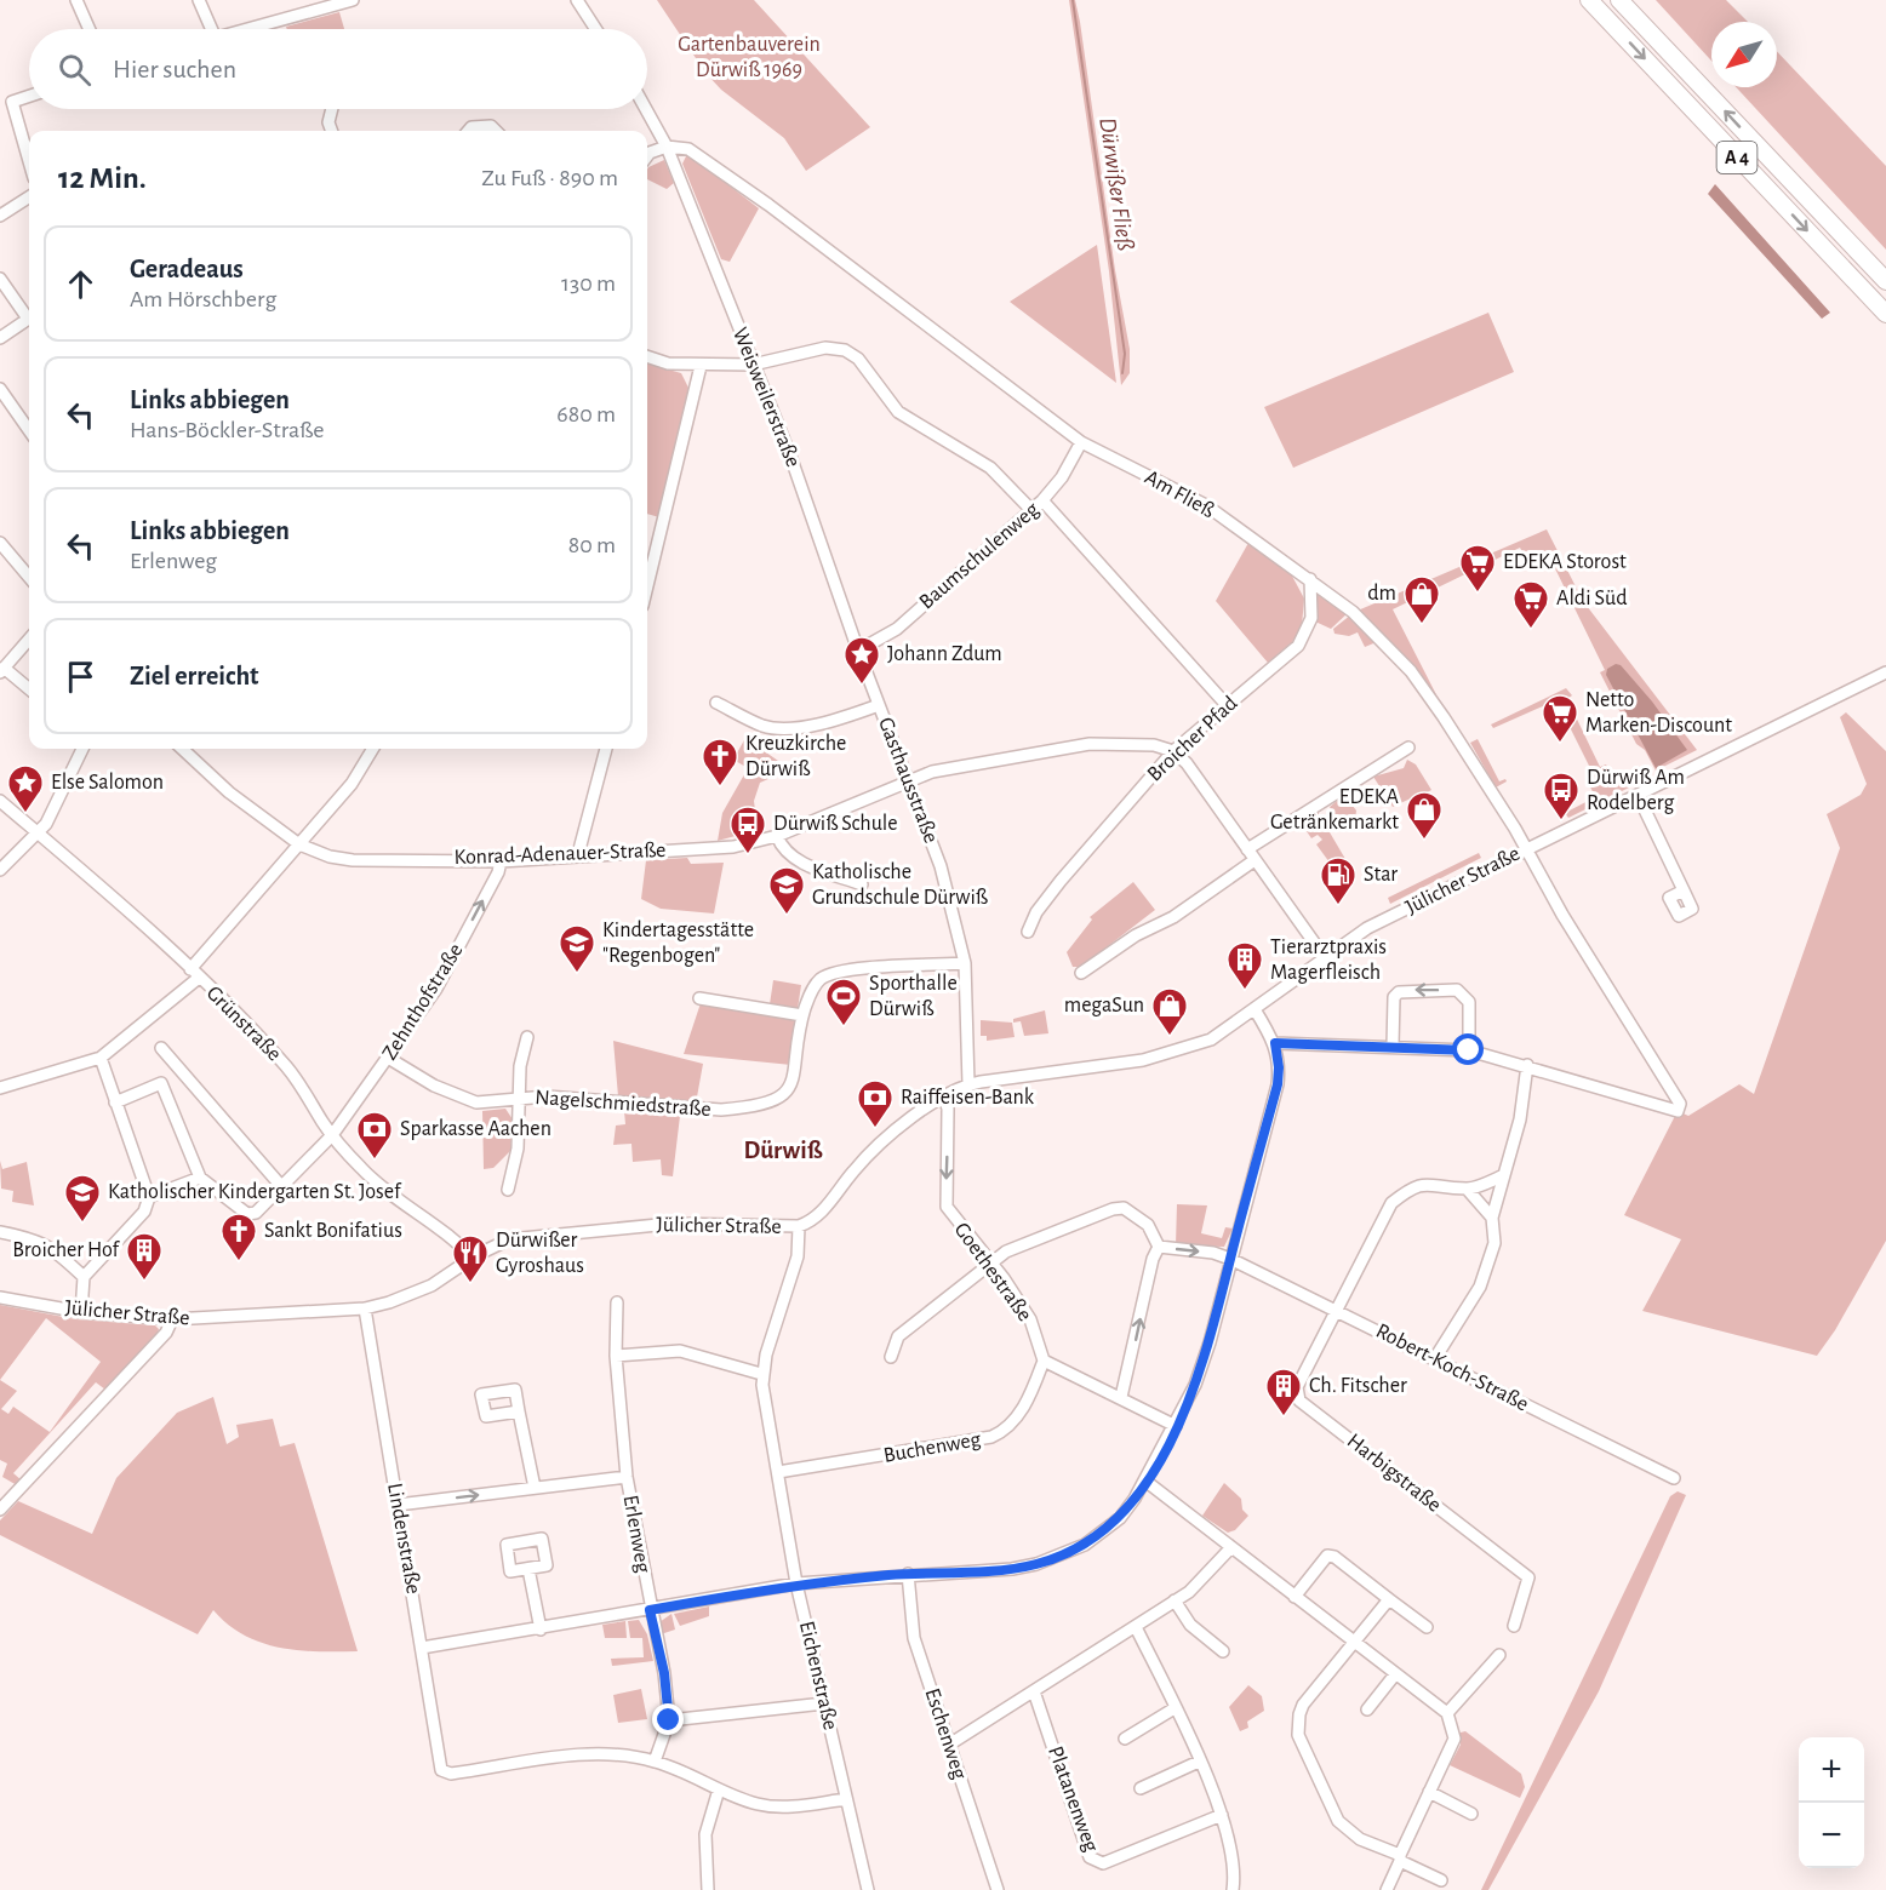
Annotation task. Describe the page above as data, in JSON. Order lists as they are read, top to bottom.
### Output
{
  "streets": {
    "highway": ["A 4"],
    "street": [
      "Weisweilerstraße",
      "Am Fließ",
      "Baumschulenweg",
      "Broicher Pfad",
      "Gasthausstraße",
      "Konrad-Adenauer-Straße",
      "Jülicher Straße",
      "Zehnthofstraße",
      "Grünstraße",
      "Nagelschmiedstraße",
      "Goethestraße",
      "Robert-Koch-Straße",
      "Buchenweg",
      "Harbigstraße",
      "Erlenweg",
      "Lindenstraße",
      "Eichenstraße",
      "Eschenweg",
      "Platanenweg"
    ]
  },
  "crossings": [
    ["Weisweilerstraße", "Am Fließ"],
    ["Weisweilerstraße", "Baumschulenweg"],
    ["Weisweilerstraße", "Gasthausstraße"],
    ["Am Fließ", "Baumschulenweg"],
    ["Am Fließ", "Broicher Pfad"],
    ["Am Fließ", "Jülicher Straße"],
    ["Baumschulenweg", "Gasthausstraße"],
    ["Broicher Pfad", "Konrad-Adenauer-Straße"],
    ["Gasthausstraße", "Konrad-Adenauer-Straße"],
    ["Gasthausstraße", "Jülicher Straße"],
    ["Gasthausstraße", "Nagelschmiedstraße"],
    ["Konrad-Adenauer-Straße", "Zehnthofstraße"],
    ["Jülicher Straße", "Grünstraße"],
    ["Jülicher Straße", "Goethestraße"],
    ["Jülicher Straße", "Lindenstraße"],
    ["Jülicher Straße", "Eichenstraße"],
    ["Zehnthofstraße", "Grünstraße"],
    ["Zehnthofstraße", "Nagelschmiedstraße"],
    ["Goethestraße", "Buchenweg"],
    ["Robert-Koch-Straße", "Harbigstraße"],
    ["Buchenweg", "Eichenstraße"],
    ["Erlenweg", "Lindenstraße"]
  ],
  "one_way": ["Zehnthofstraße", "Goethestraße"],
  "districts": ["Dürwiß"],
  "water": ["Dürwißer Fließ"],
  "parks": ["Gartenbauverein Dürwiß 1969"],
  "places": {
    "supermarket": ["EDEKA Storost", "Aldi Süd", "Netto Marken-Discount"],
    "shop": ["dm", "EDEKA Getränkemarkt", "megaSun"],
    "place": ["Johann Zdum", "Else Salomon"],
    "church": ["Kreuzkirche Dürwiß", "Sankt Bonifatius"],
    "bus stop": ["Dürwiß Am Rodelberg", "Dürwiß Schule"],
    "fuel station": ["Star"],
    "school or university": ["Katholische Grundschule Dürwiß", "Kindertagesstätte \"Regenbogen\"", "Katholischer Kindergarten St. Josef"],
    "building": ["Tierarztpraxis Magerfleisch", "Broicher Hof", "Ch. Fitscher"],
    "sports": ["Sporthalle Dürwiß"],
    "bank": ["Raiffeisen-Bank", "Sparkasse Aachen"],
    "restaurant": ["Dürwißer Gyroshaus"]
  },
  "north": "bottom left",
  "page": {
    "search": "Hier suchen",
    "heading": ["12 Min.", "Zu Fuß · 890 m"],
    "list": [
      ["Geradeaus", "Am Hörschberg", "130 m"],
      ["Links abbiegen", "Hans-Böckler-Straße", "680 m"],
      ["Links abbiegen", "Erlenweg", "80 m"],
      "Ziel erreicht"
    ],
    "map_buttons": ["+", "−"]
  }
}
